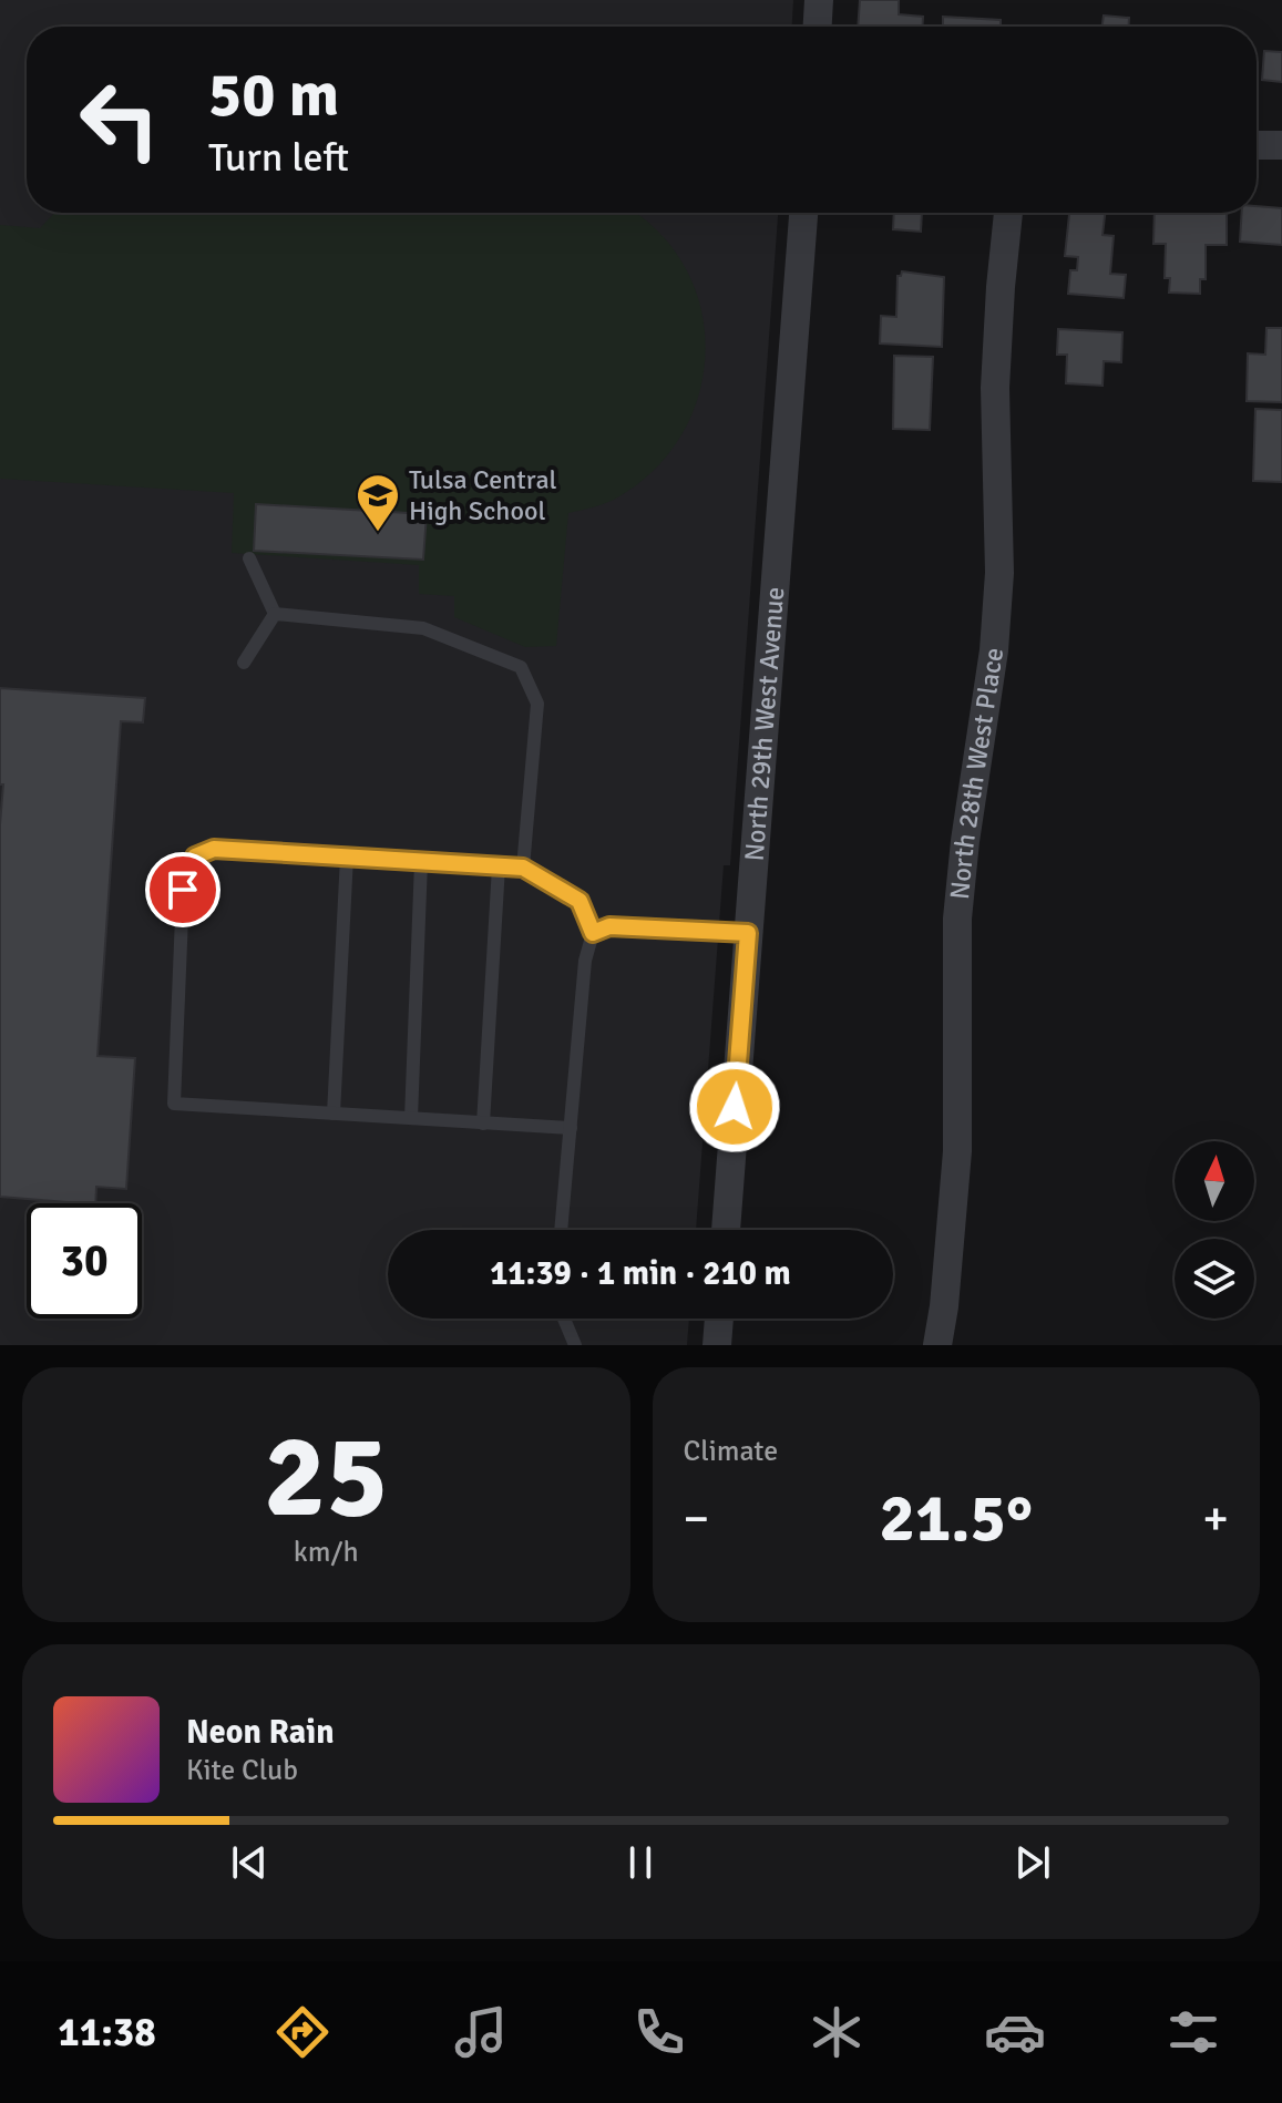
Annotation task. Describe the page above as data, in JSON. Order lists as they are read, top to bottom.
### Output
{
  "streets": {
    "street": ["North 29th West Avenue", "North 28th West Place"]
  },
  "places": {
    "school or university": ["Tulsa Central High School"]
  },
  "north": "top",
  "page": {
    "turn": ["50 m", "Turn left"],
    "limit": "30",
    "trip": "11:39 · 1 min · 210 m",
    "tile": [
      ["25", "km/h"],
      "Climate"
    ],
    "heat": ["−", "21.5°", "+"],
    "song": ["Neon Rain", "Kite Club"],
    "tabs": "11:38"
  }
}
